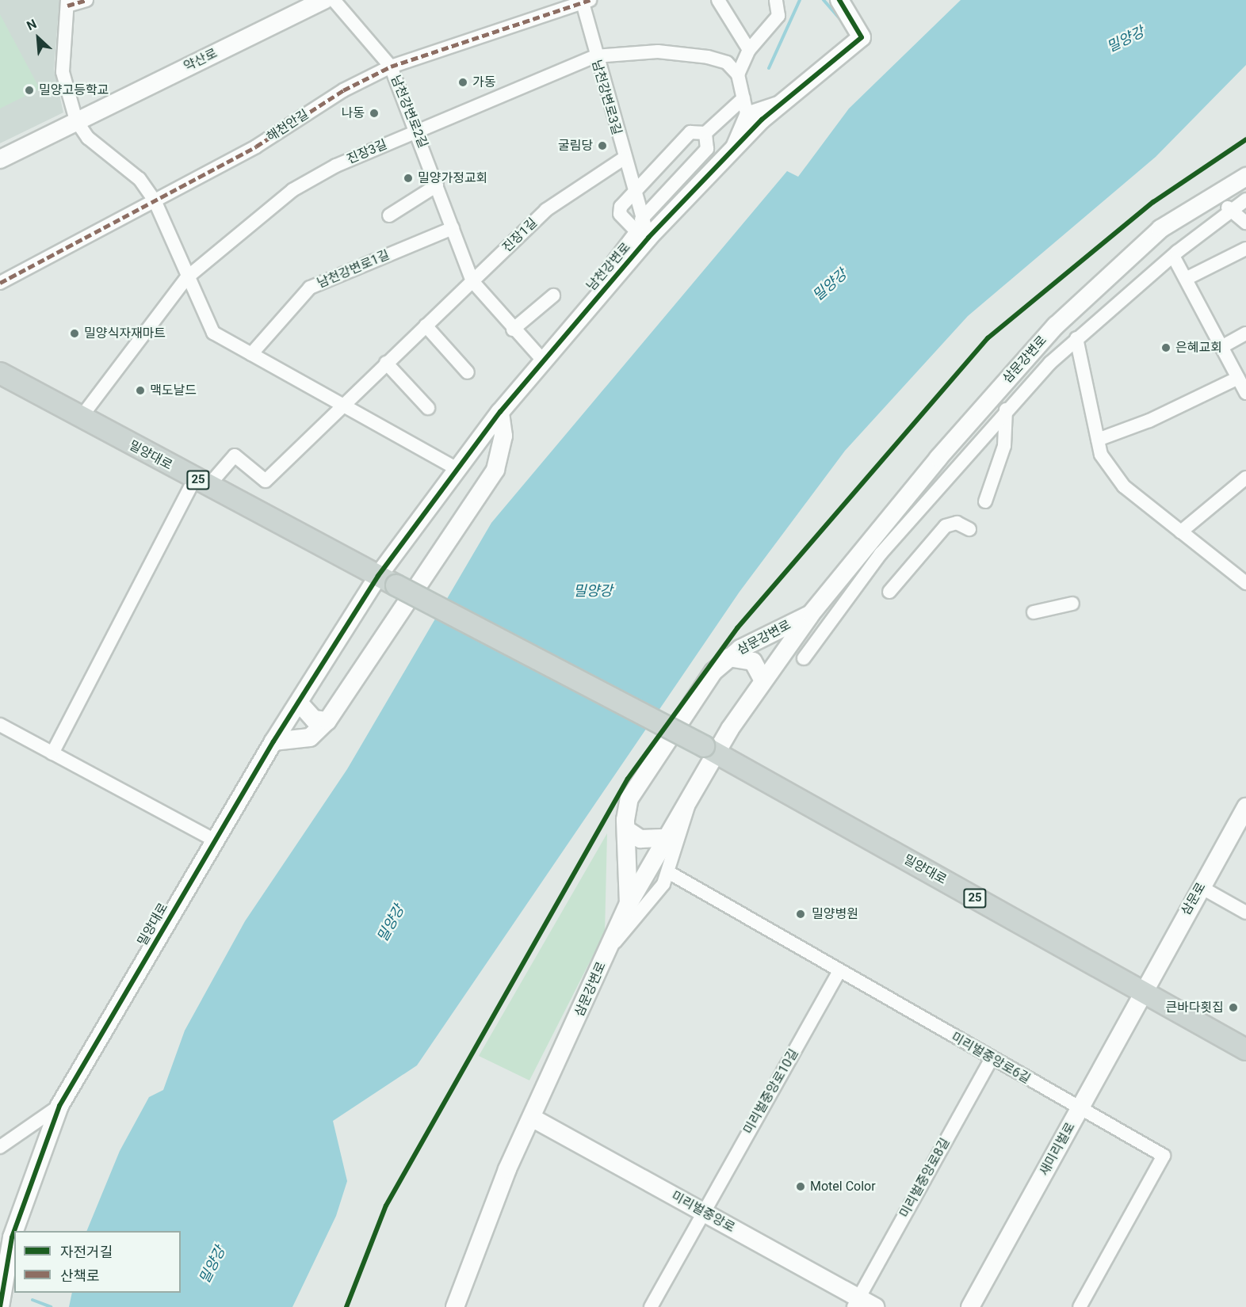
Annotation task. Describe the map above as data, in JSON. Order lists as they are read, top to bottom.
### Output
{
  "streets": {
    "main road": ["밀양대로", "25"],
    "street": [
      "약산로",
      "남천강변로3길",
      "남천강변로2길",
      "해천안길",
      "진장3길",
      "진장1길",
      "남천강변로",
      "남천강변로1길",
      "삼문강변로",
      "삼문로",
      "미리벌중앙로6길",
      "미리벌중앙로10길",
      "새미리벌로",
      "미리벌중앙로8길",
      "미리벌중앙로"
    ]
  },
  "crossings": [
    ["남천강변로3길", "해천안길"],
    ["남천강변로3길", "진장3길"],
    ["남천강변로3길", "진장1길"],
    ["남천강변로3길", "남천강변로"],
    ["남천강변로2길", "해천안길"],
    ["남천강변로2길", "진장3길"],
    ["남천강변로2길", "진장1길"],
    ["남천강변로2길", "남천강변로"],
    ["남천강변로2길", "남천강변로1길"],
    ["진장3길", "밀양대로"],
    ["진장1길", "밀양대로"],
    ["남천강변로", "밀양대로"],
    ["삼문강변로", "미리벌중앙로"],
    ["밀양대로", "삼문로"],
    ["밀양대로", "새미리벌로"],
    ["삼문로", "새미리벌로"],
    ["미리벌중앙로6길", "미리벌중앙로10길"],
    ["미리벌중앙로6길", "새미리벌로"],
    ["미리벌중앙로6길", "미리벌중앙로8길"],
    ["미리벌중앙로10길", "미리벌중앙로"],
    ["미리벌중앙로8길", "미리벌중앙로"]
  ],
  "water": ["밀양강"],
  "places": [
    "가동",
    "밀양고등학교",
    "나동",
    "굴림당",
    "밀양가정교회",
    "밀양식자재마트",
    "은혜교회",
    "맥도날드",
    "밀양병원",
    "큰바다횟집",
    "Motel Color"
  ],
  "legend": ["자전거길", "산책로"],
  "north": "top left"
}
